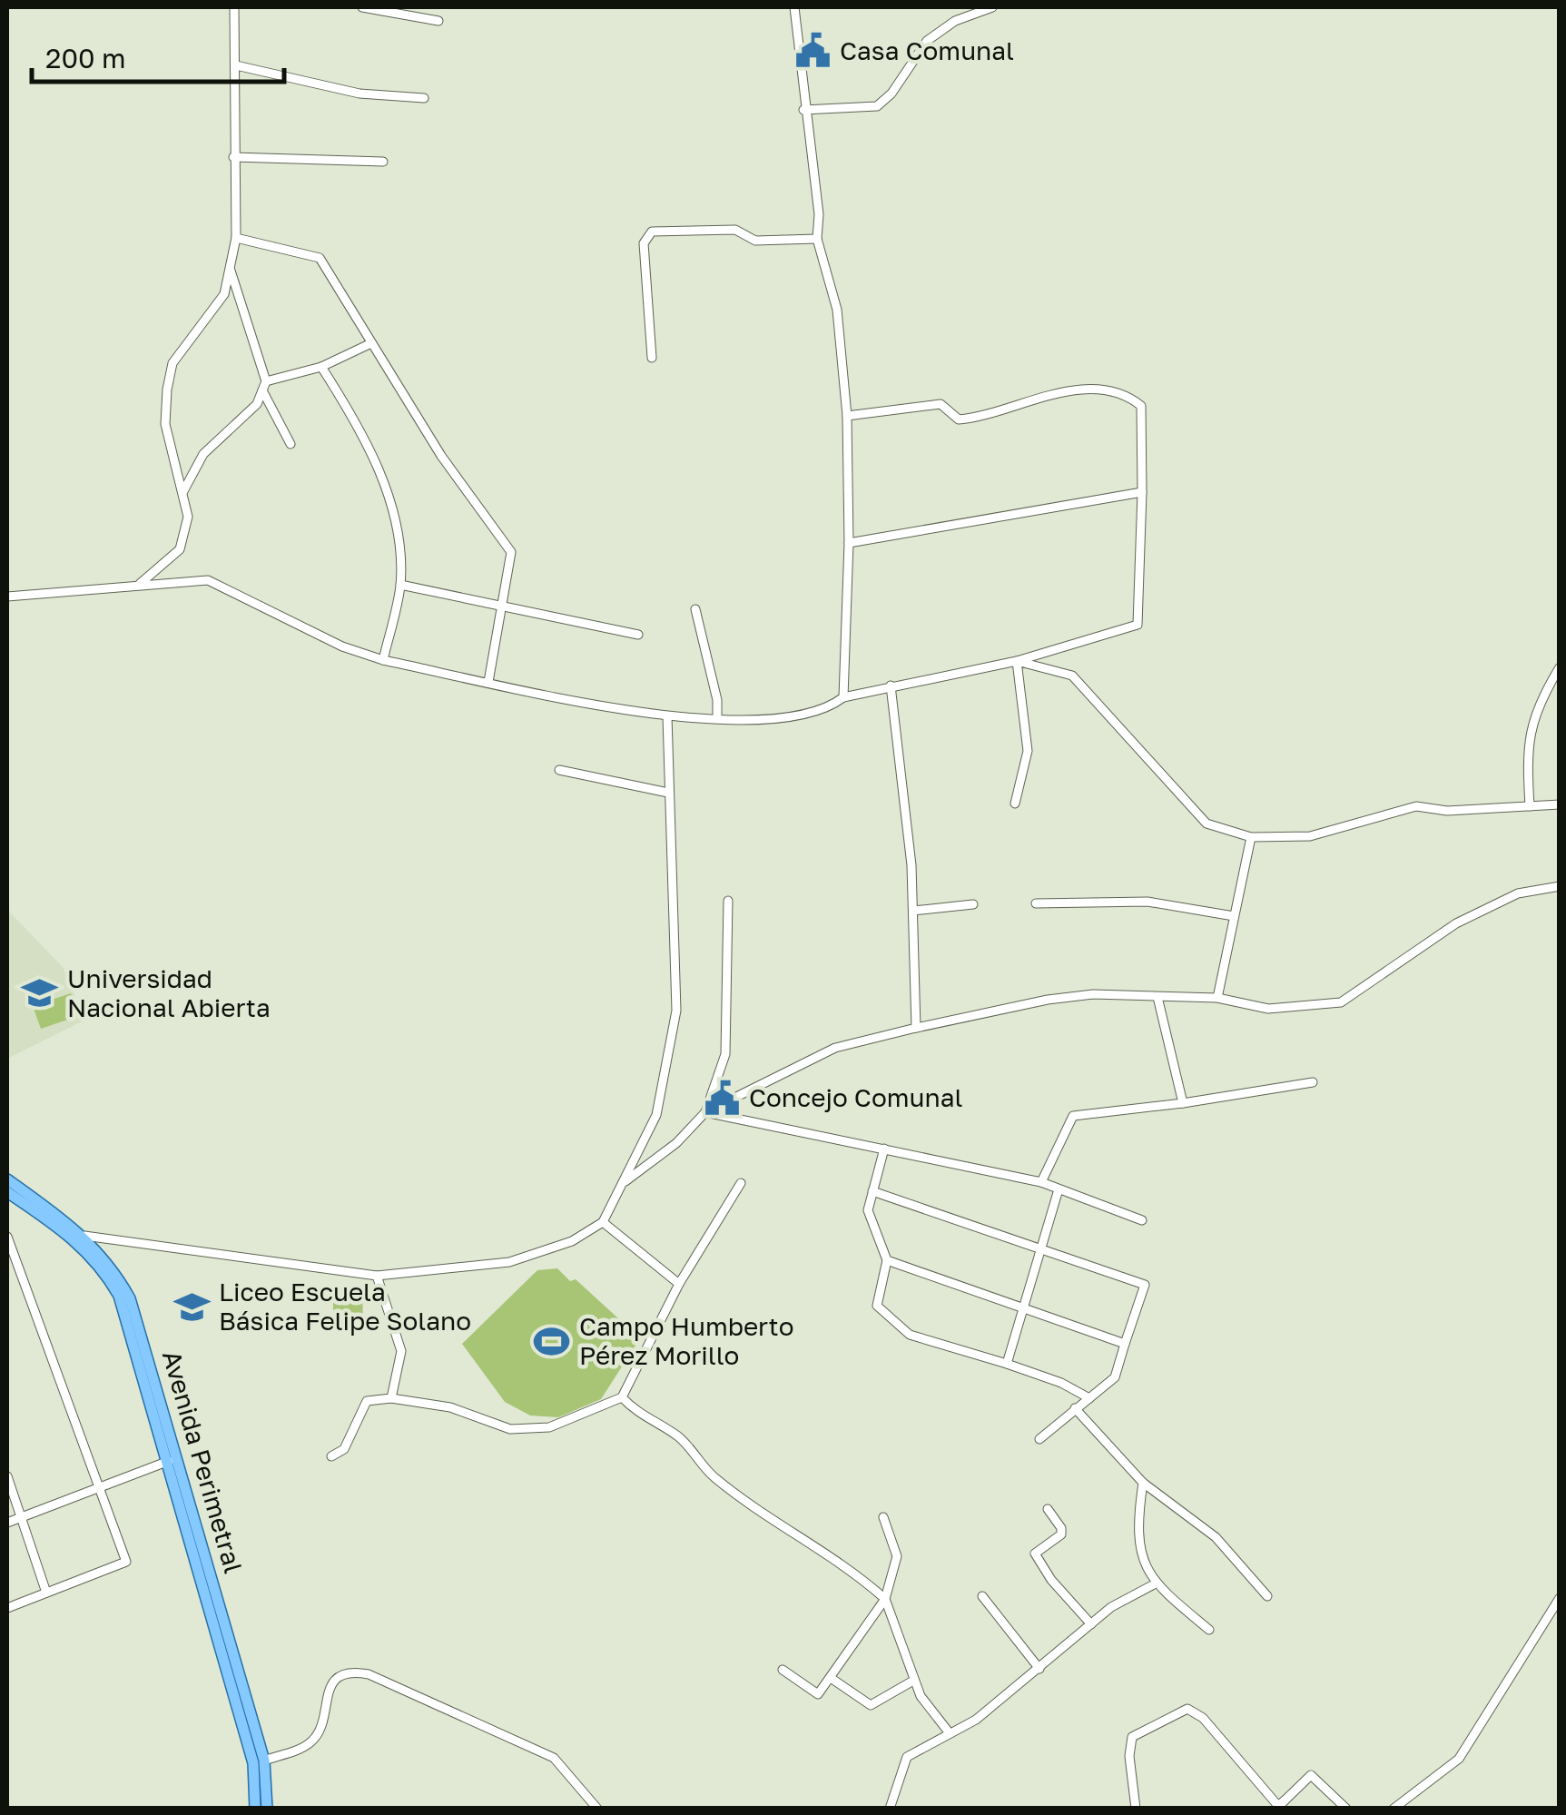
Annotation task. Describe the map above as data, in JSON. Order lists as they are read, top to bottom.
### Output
{
  "streets": {
    "main road": ["Avenida Perimetral"]
  },
  "places": {
    "public building": ["Casa Comunal", "Concejo Comunal"],
    "school or university": ["Universidad Nacional Abierta", "Liceo Escuela Básica Felipe Solano"],
    "sports": ["Campo Humberto Pérez Morillo"]
  },
  "scale_bar": "200 m"
}
